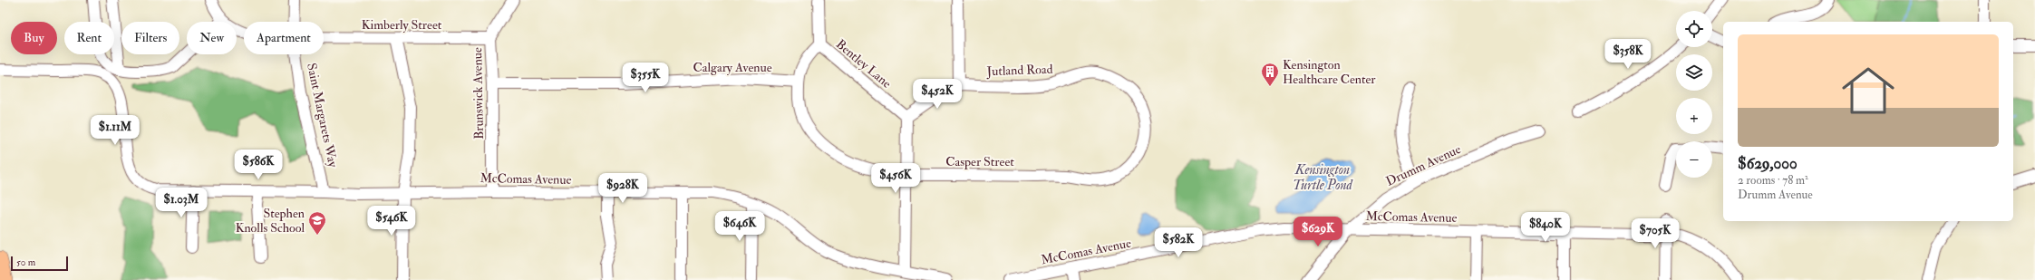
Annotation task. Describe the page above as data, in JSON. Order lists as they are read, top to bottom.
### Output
{
  "streets": {
    "street": [
      "Kimberly Street",
      "Bentley Lane",
      "Calgary Avenue",
      "Jutland Road",
      "Brunswick Avenue",
      "Saint Margarets Way",
      "Casper Street",
      "Drumm Avenue",
      "McComas Avenue"
    ]
  },
  "crossings": [
    ["Kimberly Street", "Brunswick Avenue"],
    ["Bentley Lane", "Casper Street"],
    ["Calgary Avenue", "Brunswick Avenue"],
    ["Calgary Avenue", "Casper Street"],
    ["Jutland Road", "Casper Street"],
    ["Brunswick Avenue", "McComas Avenue"],
    ["Saint Margarets Way", "McComas Avenue"],
    ["Drumm Avenue", "McComas Avenue"]
  ],
  "water": ["Kensington Turtle Pond"],
  "places": {
    "building": ["Kensington Healthcare Center"],
    "school or university": ["Stephen Knolls School"]
  },
  "scale_bar": "50 m",
  "page": {
    "map_buttons": ["+", "−"],
    "chip": [
      "Buy",
      "Rent",
      "Filters",
      "New",
      "Apartment"
    ],
    "list": [
      {
        "name": "$629,000",
        "note": "2 rooms · 78 m² · Drumm Avenue"
      }
    ],
    "price": [
      "$358K",
      "$355K",
      "$452K",
      "$1.11M",
      "$586K",
      "$456K",
      "$928K",
      "$1.03M",
      "$546K",
      "$646K",
      "$840K",
      "$629K",
      "$705K",
      "$582K"
    ],
    "scale": "50 m"
  }
}
